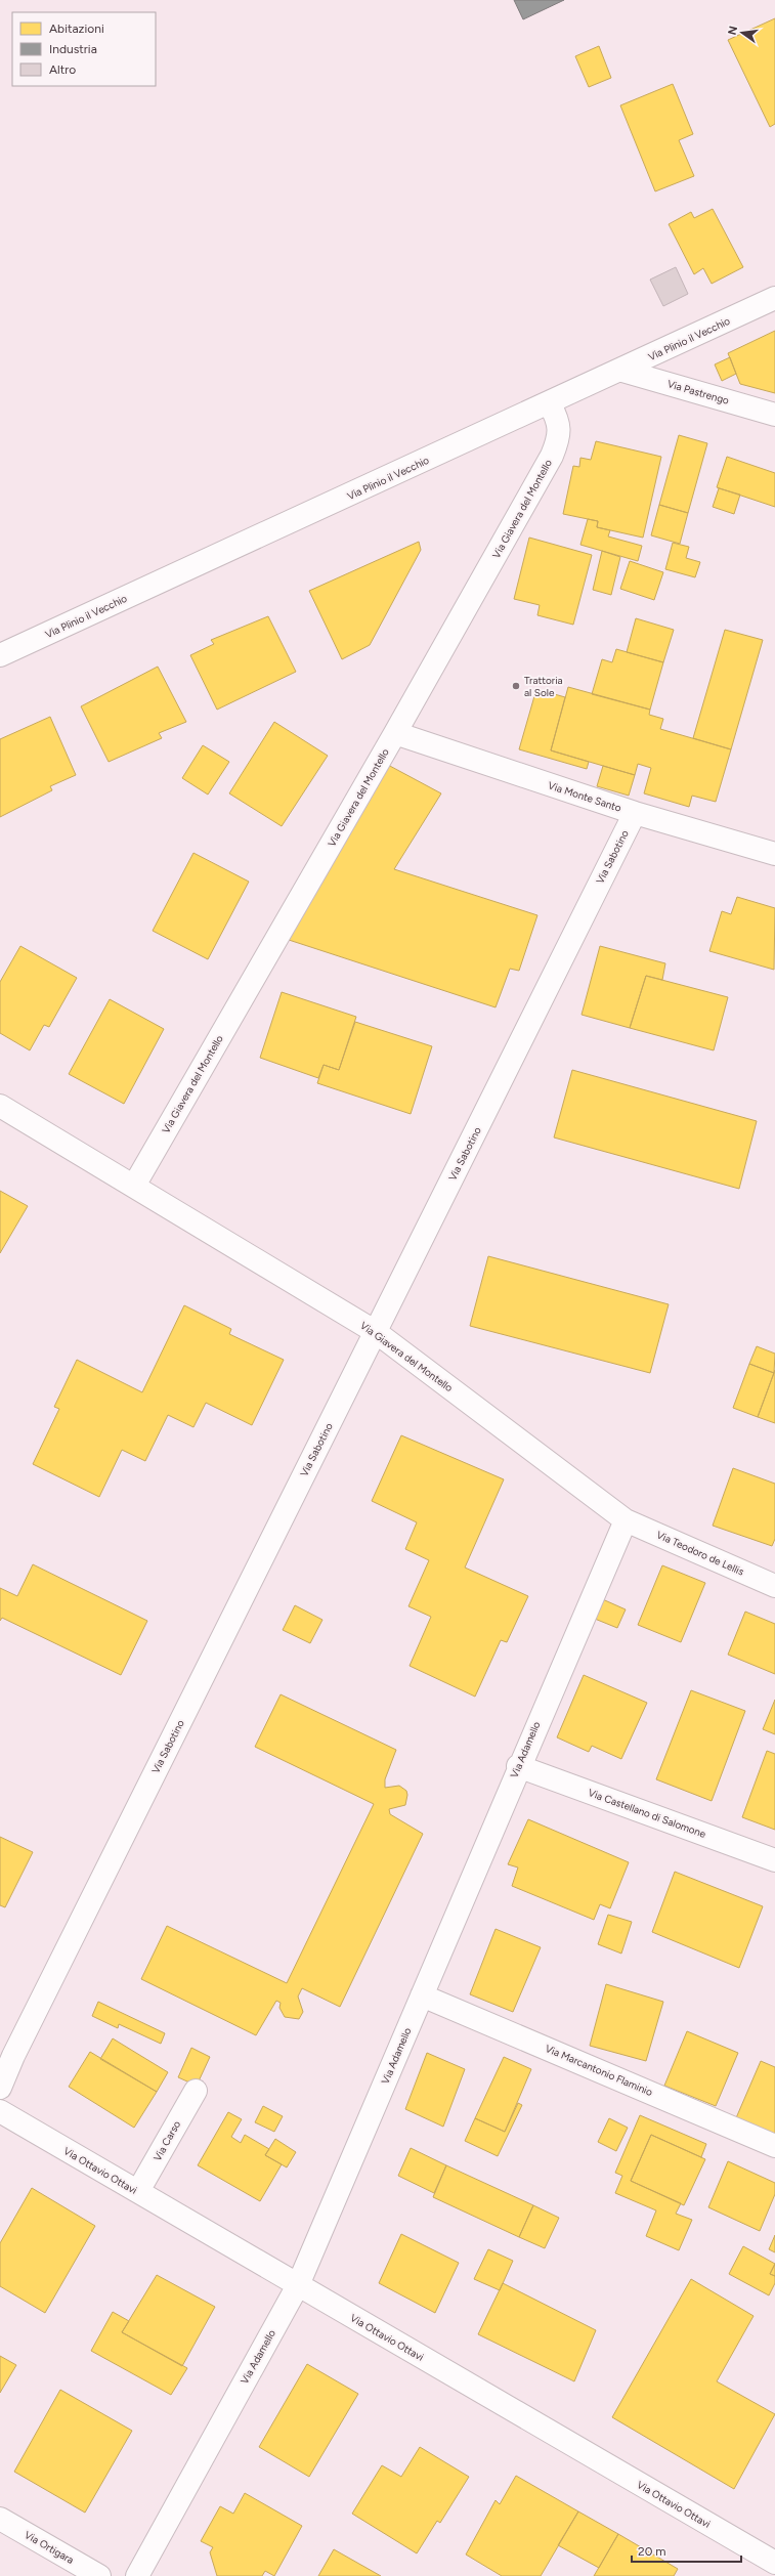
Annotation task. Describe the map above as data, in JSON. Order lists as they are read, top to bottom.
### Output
{
  "streets": {
    "street": [
      "Via Plinio il Vecchio",
      "Via Pastrengo",
      "Via Giavera del Montello",
      "Via Monte Santo",
      "Via Sabotino",
      "Via Teodoro de Lellis",
      "Via Adamello",
      "Via Castellano di Salomone",
      "Via Marcantonio Flaminio",
      "Via Carso",
      "Via Ottavio Ottavi",
      "Via Ortigara"
    ]
  },
  "crossings": [
    ["Via Plinio il Vecchio", "Via Pastrengo"],
    ["Via Plinio il Vecchio", "Via Giavera del Montello"],
    ["Via Giavera del Montello", "Via Monte Santo"],
    ["Via Giavera del Montello", "Via Sabotino"],
    ["Via Giavera del Montello", "Via Teodoro de Lellis"],
    ["Via Giavera del Montello", "Via Adamello"],
    ["Via Monte Santo", "Via Sabotino"],
    ["Via Teodoro de Lellis", "Via Adamello"],
    ["Via Adamello", "Via Castellano di Salomone"],
    ["Via Adamello", "Via Marcantonio Flaminio"],
    ["Via Adamello", "Via Ottavio Ottavi"],
    ["Via Carso", "Via Ottavio Ottavi"]
  ],
  "places": ["Trattoria al Sole"],
  "legend": ["Abitazioni", "Industria", "Altro"],
  "scale_bar": "20 m",
  "north": "left"
}
